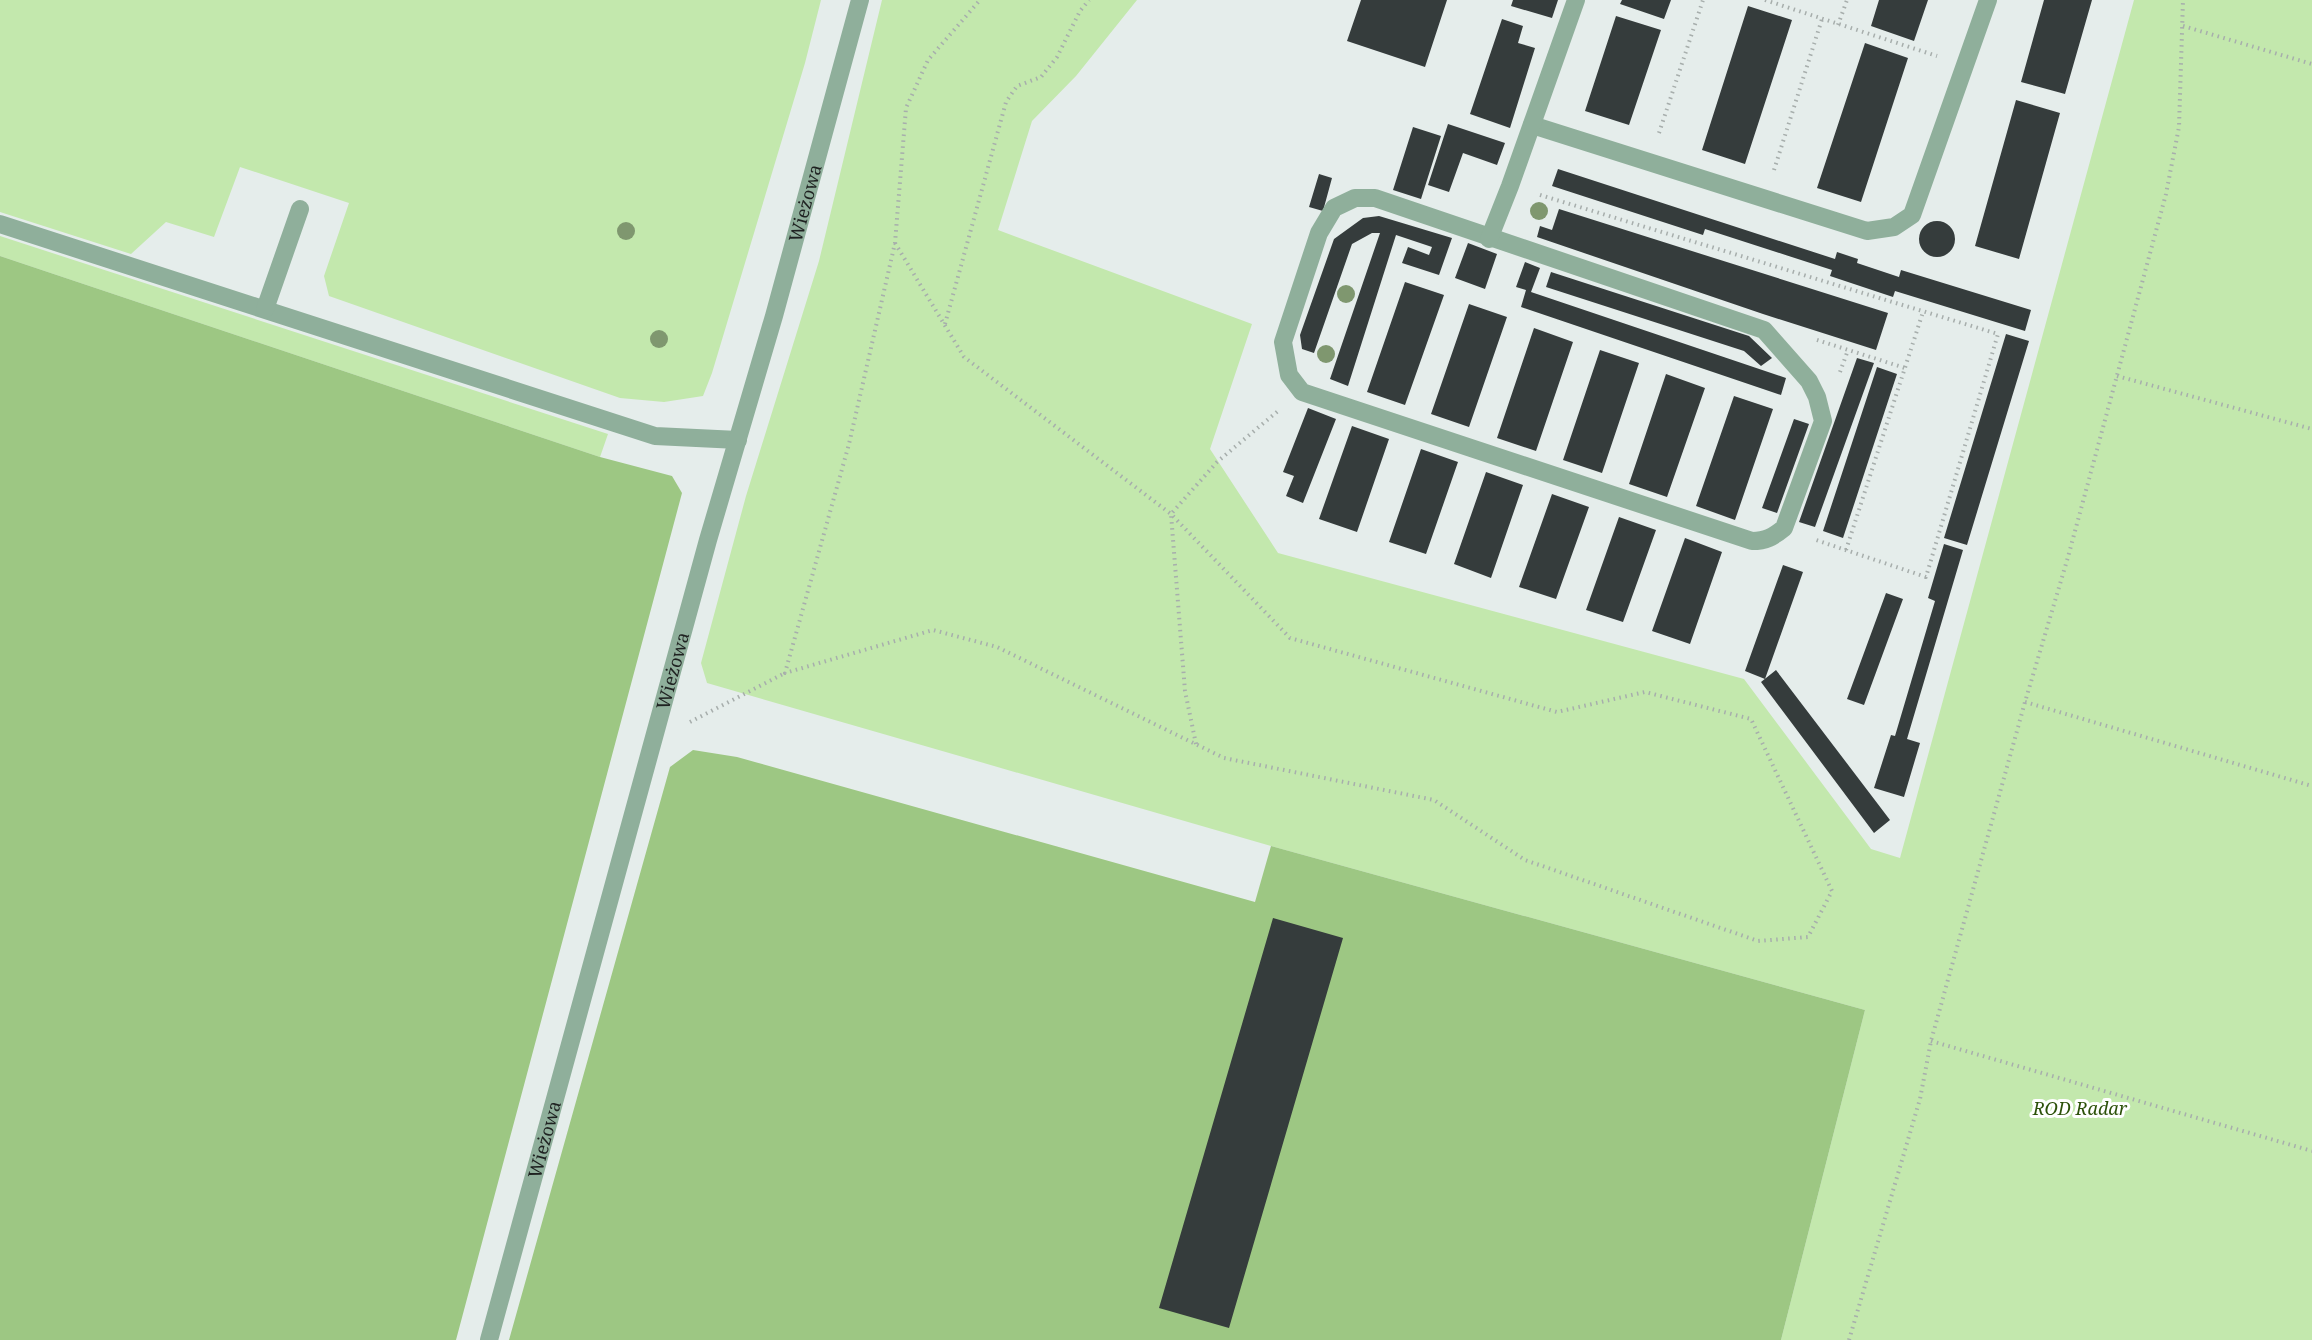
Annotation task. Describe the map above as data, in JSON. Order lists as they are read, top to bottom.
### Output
{
  "streets": {
    "lane": ["Wieżowa"]
  },
  "parks": ["ROD Radar"]
}
